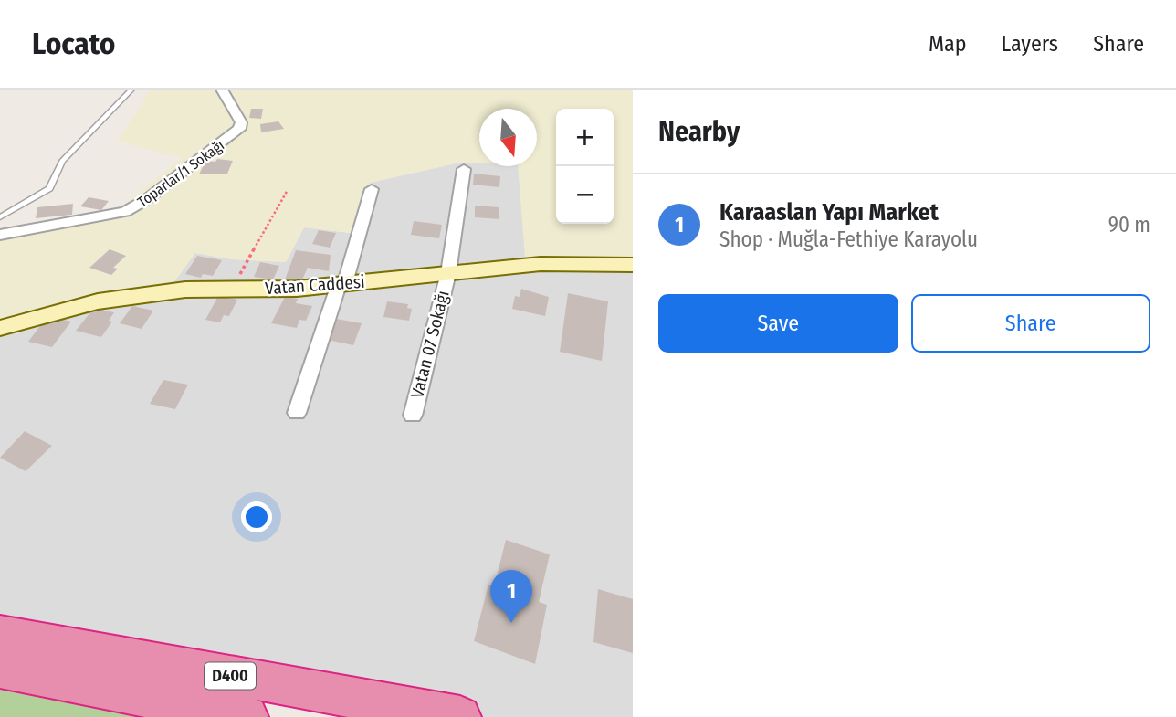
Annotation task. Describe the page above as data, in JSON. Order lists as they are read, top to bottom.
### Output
{
  "streets": {
    "highway": ["D400"],
    "street": ["Toparlar/1 Sokağı", "Vatan Caddesi", "Vatan 07 Sokağı"]
  },
  "crossings": [
    ["Vatan Caddesi", "Vatan 07 Sokağı"]
  ],
  "north": "bottom",
  "page": {
    "header": "Locato",
    "nav": ["Map", "Layers", "Share"],
    "heading": "Nearby",
    "map_buttons": ["+", "−"],
    "list": [
      {
        "mark": "1",
        "name": "Karaaslan Yapı Market",
        "note": "Shop · Muğla-Fethiye Karayolu",
        "value": "90 m"
      }
    ],
    "buttons": ["Save", "Share"],
    "pins": "1"
  }
}
